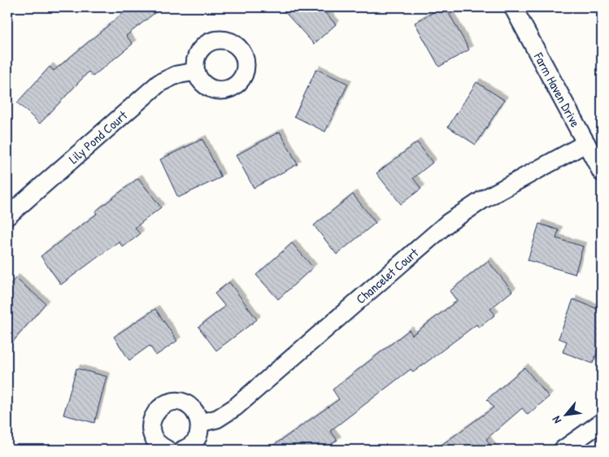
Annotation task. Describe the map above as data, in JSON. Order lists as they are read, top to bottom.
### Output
{
  "streets": {
    "street": ["Farm Haven Drive", "Lily Pond Court", "Chancelet Court"]
  },
  "crossings": [
    ["Farm Haven Drive", "Chancelet Court"]
  ],
  "north": "bottom left"
}
